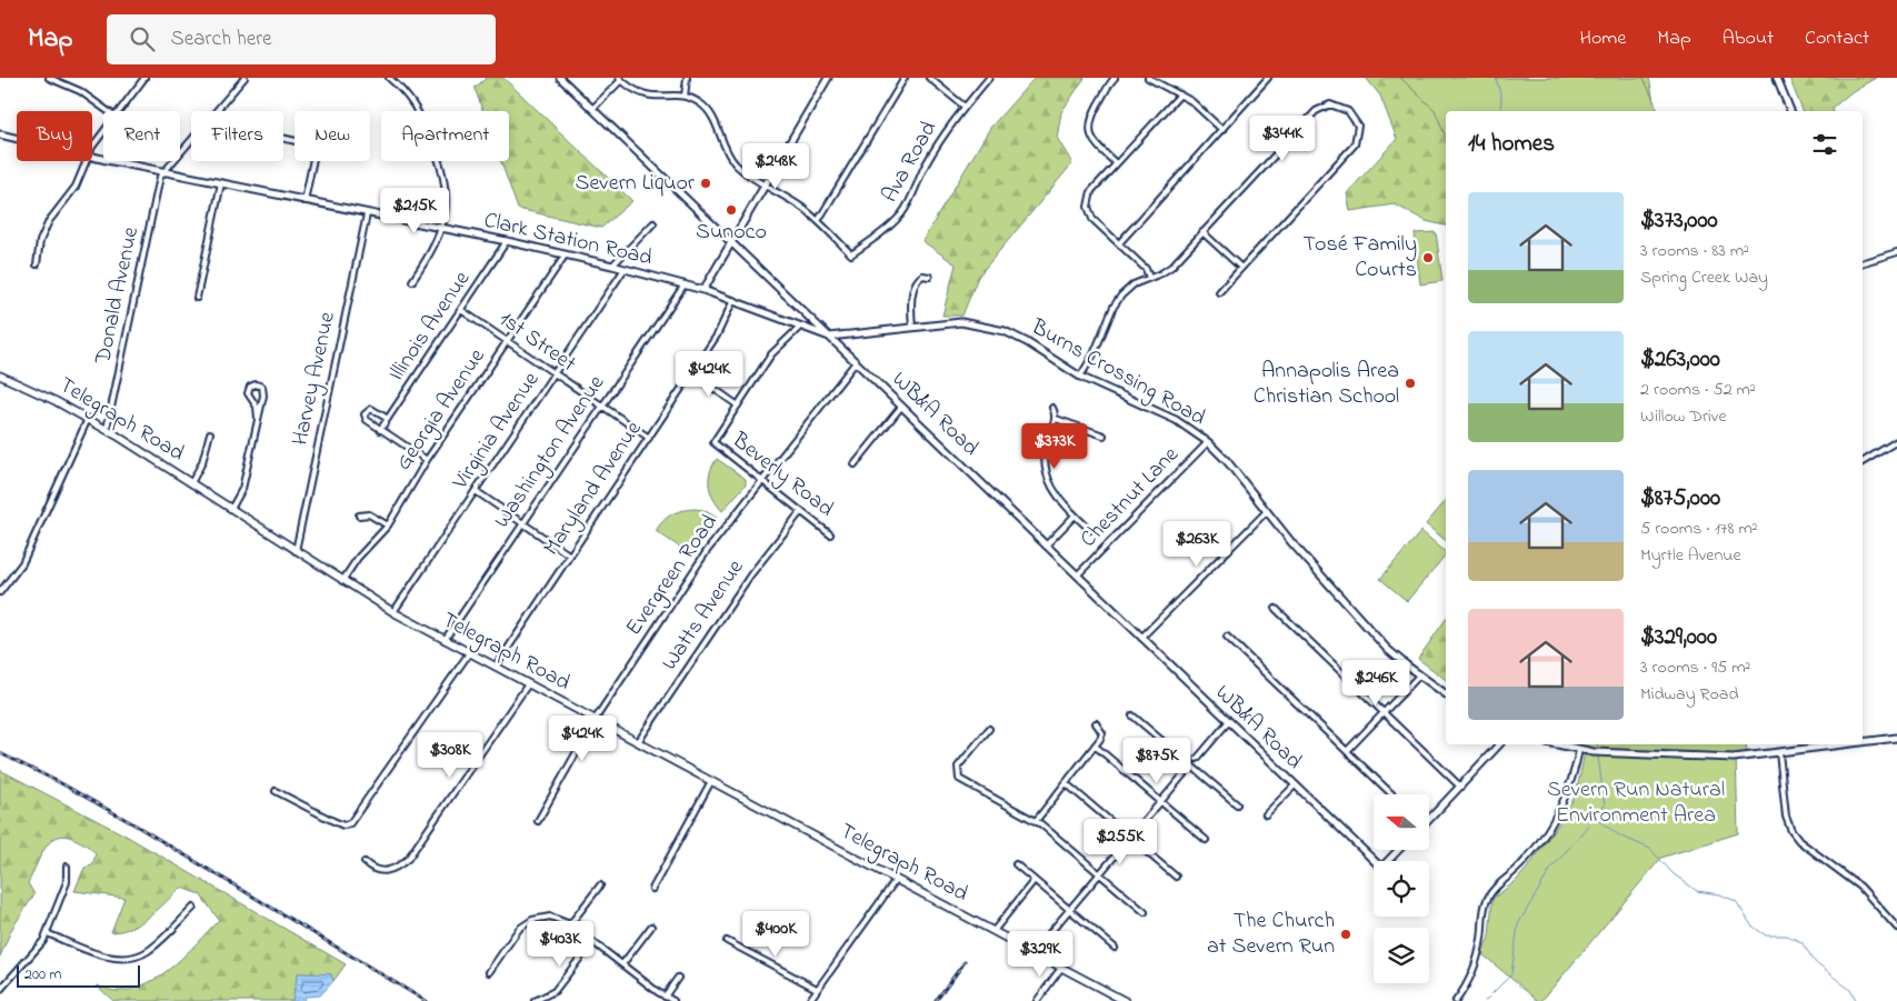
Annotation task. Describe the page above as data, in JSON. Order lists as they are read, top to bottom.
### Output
{
  "streets": {
    "main road": ["Telegraph Road"],
    "street": [
      "Ava Road",
      "Clark Station Road",
      "Donald Avenue",
      "Illinois Avenue",
      "1st Street",
      "Burns Crossing Road",
      "Harvey Avenue",
      "Georgia Avenue",
      "WB&A Road",
      "Virginia Avenue",
      "Washington Avenue",
      "Beverly Road",
      "Maryland Avenue",
      "Chestnut Lane",
      "Evergreen Road",
      "Watts Avenue"
    ]
  },
  "crossings": [
    ["Clark Station Road", "Donald Avenue"],
    ["Clark Station Road", "Illinois Avenue"],
    ["Clark Station Road", "Burns Crossing Road"],
    ["Clark Station Road", "Harvey Avenue"],
    ["Clark Station Road", "Georgia Avenue"],
    ["Clark Station Road", "WB&A Road"],
    ["Clark Station Road", "Virginia Avenue"],
    ["Clark Station Road", "Washington Avenue"],
    ["Clark Station Road", "Maryland Avenue"],
    ["Donald Avenue", "Telegraph Road"],
    ["Illinois Avenue", "1st Street"],
    ["1st Street", "Georgia Avenue"],
    ["1st Street", "Virginia Avenue"],
    ["1st Street", "Washington Avenue"],
    ["1st Street", "Maryland Avenue"],
    ["Burns Crossing Road", "WB&A Road"],
    ["Burns Crossing Road", "Chestnut Lane"],
    ["Harvey Avenue", "Telegraph Road"],
    ["Georgia Avenue", "Telegraph Road"],
    ["WB&A Road", "Chestnut Lane"],
    ["WB&A Road", "Evergreen Road"],
    ["Telegraph Road", "Virginia Avenue"],
    ["Telegraph Road", "Washington Avenue"],
    ["Telegraph Road", "Maryland Avenue"],
    ["Telegraph Road", "Evergreen Road"],
    ["Telegraph Road", "Watts Avenue"],
    ["Beverly Road", "Evergreen Road"],
    ["Beverly Road", "Watts Avenue"]
  ],
  "parks": ["Severn Run Natural Environment Area"],
  "places": [
    "Severn Liquor",
    "Sunoco",
    "Tosé Family Courts",
    "Annapolis Area Christian School",
    "The Church at Severn Run"
  ],
  "scale_bar": "200 m",
  "north": "left",
  "page": {
    "header": "Map",
    "search": "Search here",
    "nav": [
      "Home",
      "Map",
      "About",
      "Contact"
    ],
    "chip": [
      "Buy",
      "Rent",
      "Filters",
      "New",
      "Apartment"
    ],
    "heading": "14 homes",
    "price": [
      "$344K",
      "$248K",
      "$215K",
      "$424K",
      "$373K",
      "$263K",
      "$246K",
      "$424K",
      "$308K",
      "$875K",
      "$255K",
      "$400K",
      "$403K",
      "$329K"
    ],
    "list": [
      {
        "name": "$373,000",
        "note": "3 rooms · 83 m² · Spring Creek Way"
      },
      {
        "name": "$263,000",
        "note": "2 rooms · 52 m² · Willow Drive"
      },
      {
        "name": "$875,000",
        "note": "5 rooms · 178 m² · Myrtle Avenue"
      },
      {
        "name": "$329,000",
        "note": "3 rooms · 95 m² · Midway Road"
      }
    ],
    "scale": "200 m"
  }
}
